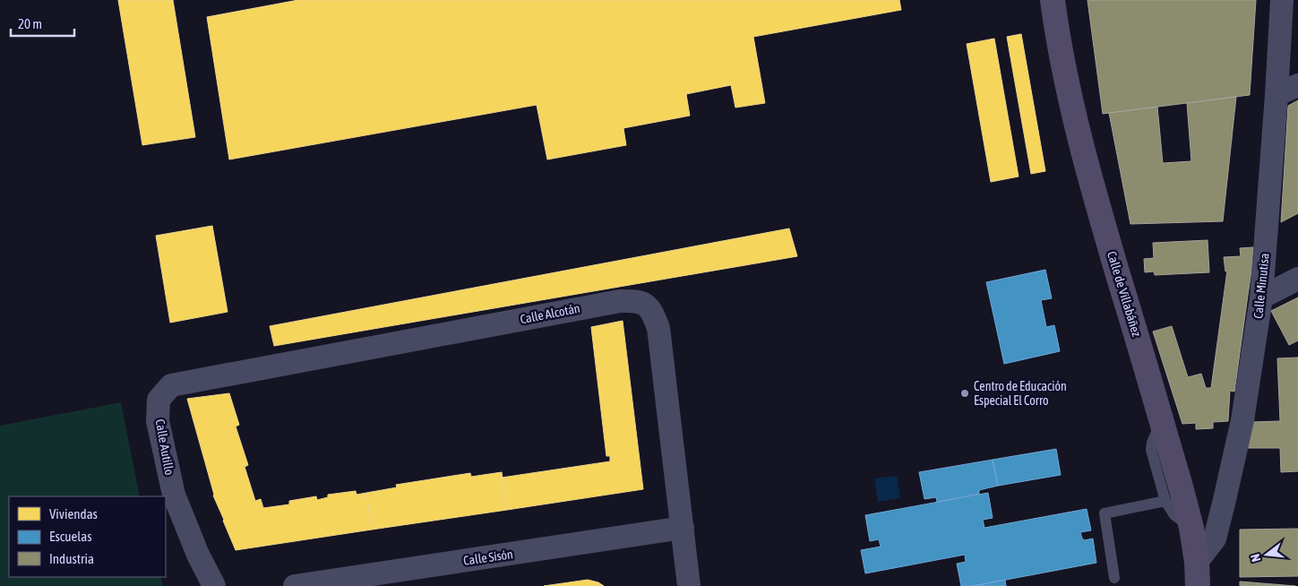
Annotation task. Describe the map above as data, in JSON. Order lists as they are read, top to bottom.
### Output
{
  "streets": {
    "main road": ["Calle de Villabáñez"],
    "street": [
      "Calle Minutisa",
      "Calle Alcotán",
      "Calle Autillo",
      "Calle Sisón"
    ]
  },
  "crossings": [
    ["Calle Minutisa", "Calle de Villabáñez"],
    ["Calle Alcotán", "Calle Autillo"],
    ["Calle Alcotán", "Calle Sisón"]
  ],
  "places": ["Centro de Educación Especial El Corro"],
  "legend": ["Viviendas", "Escuelas", "Industria"],
  "scale_bar": "20 m",
  "north": "left"
}
